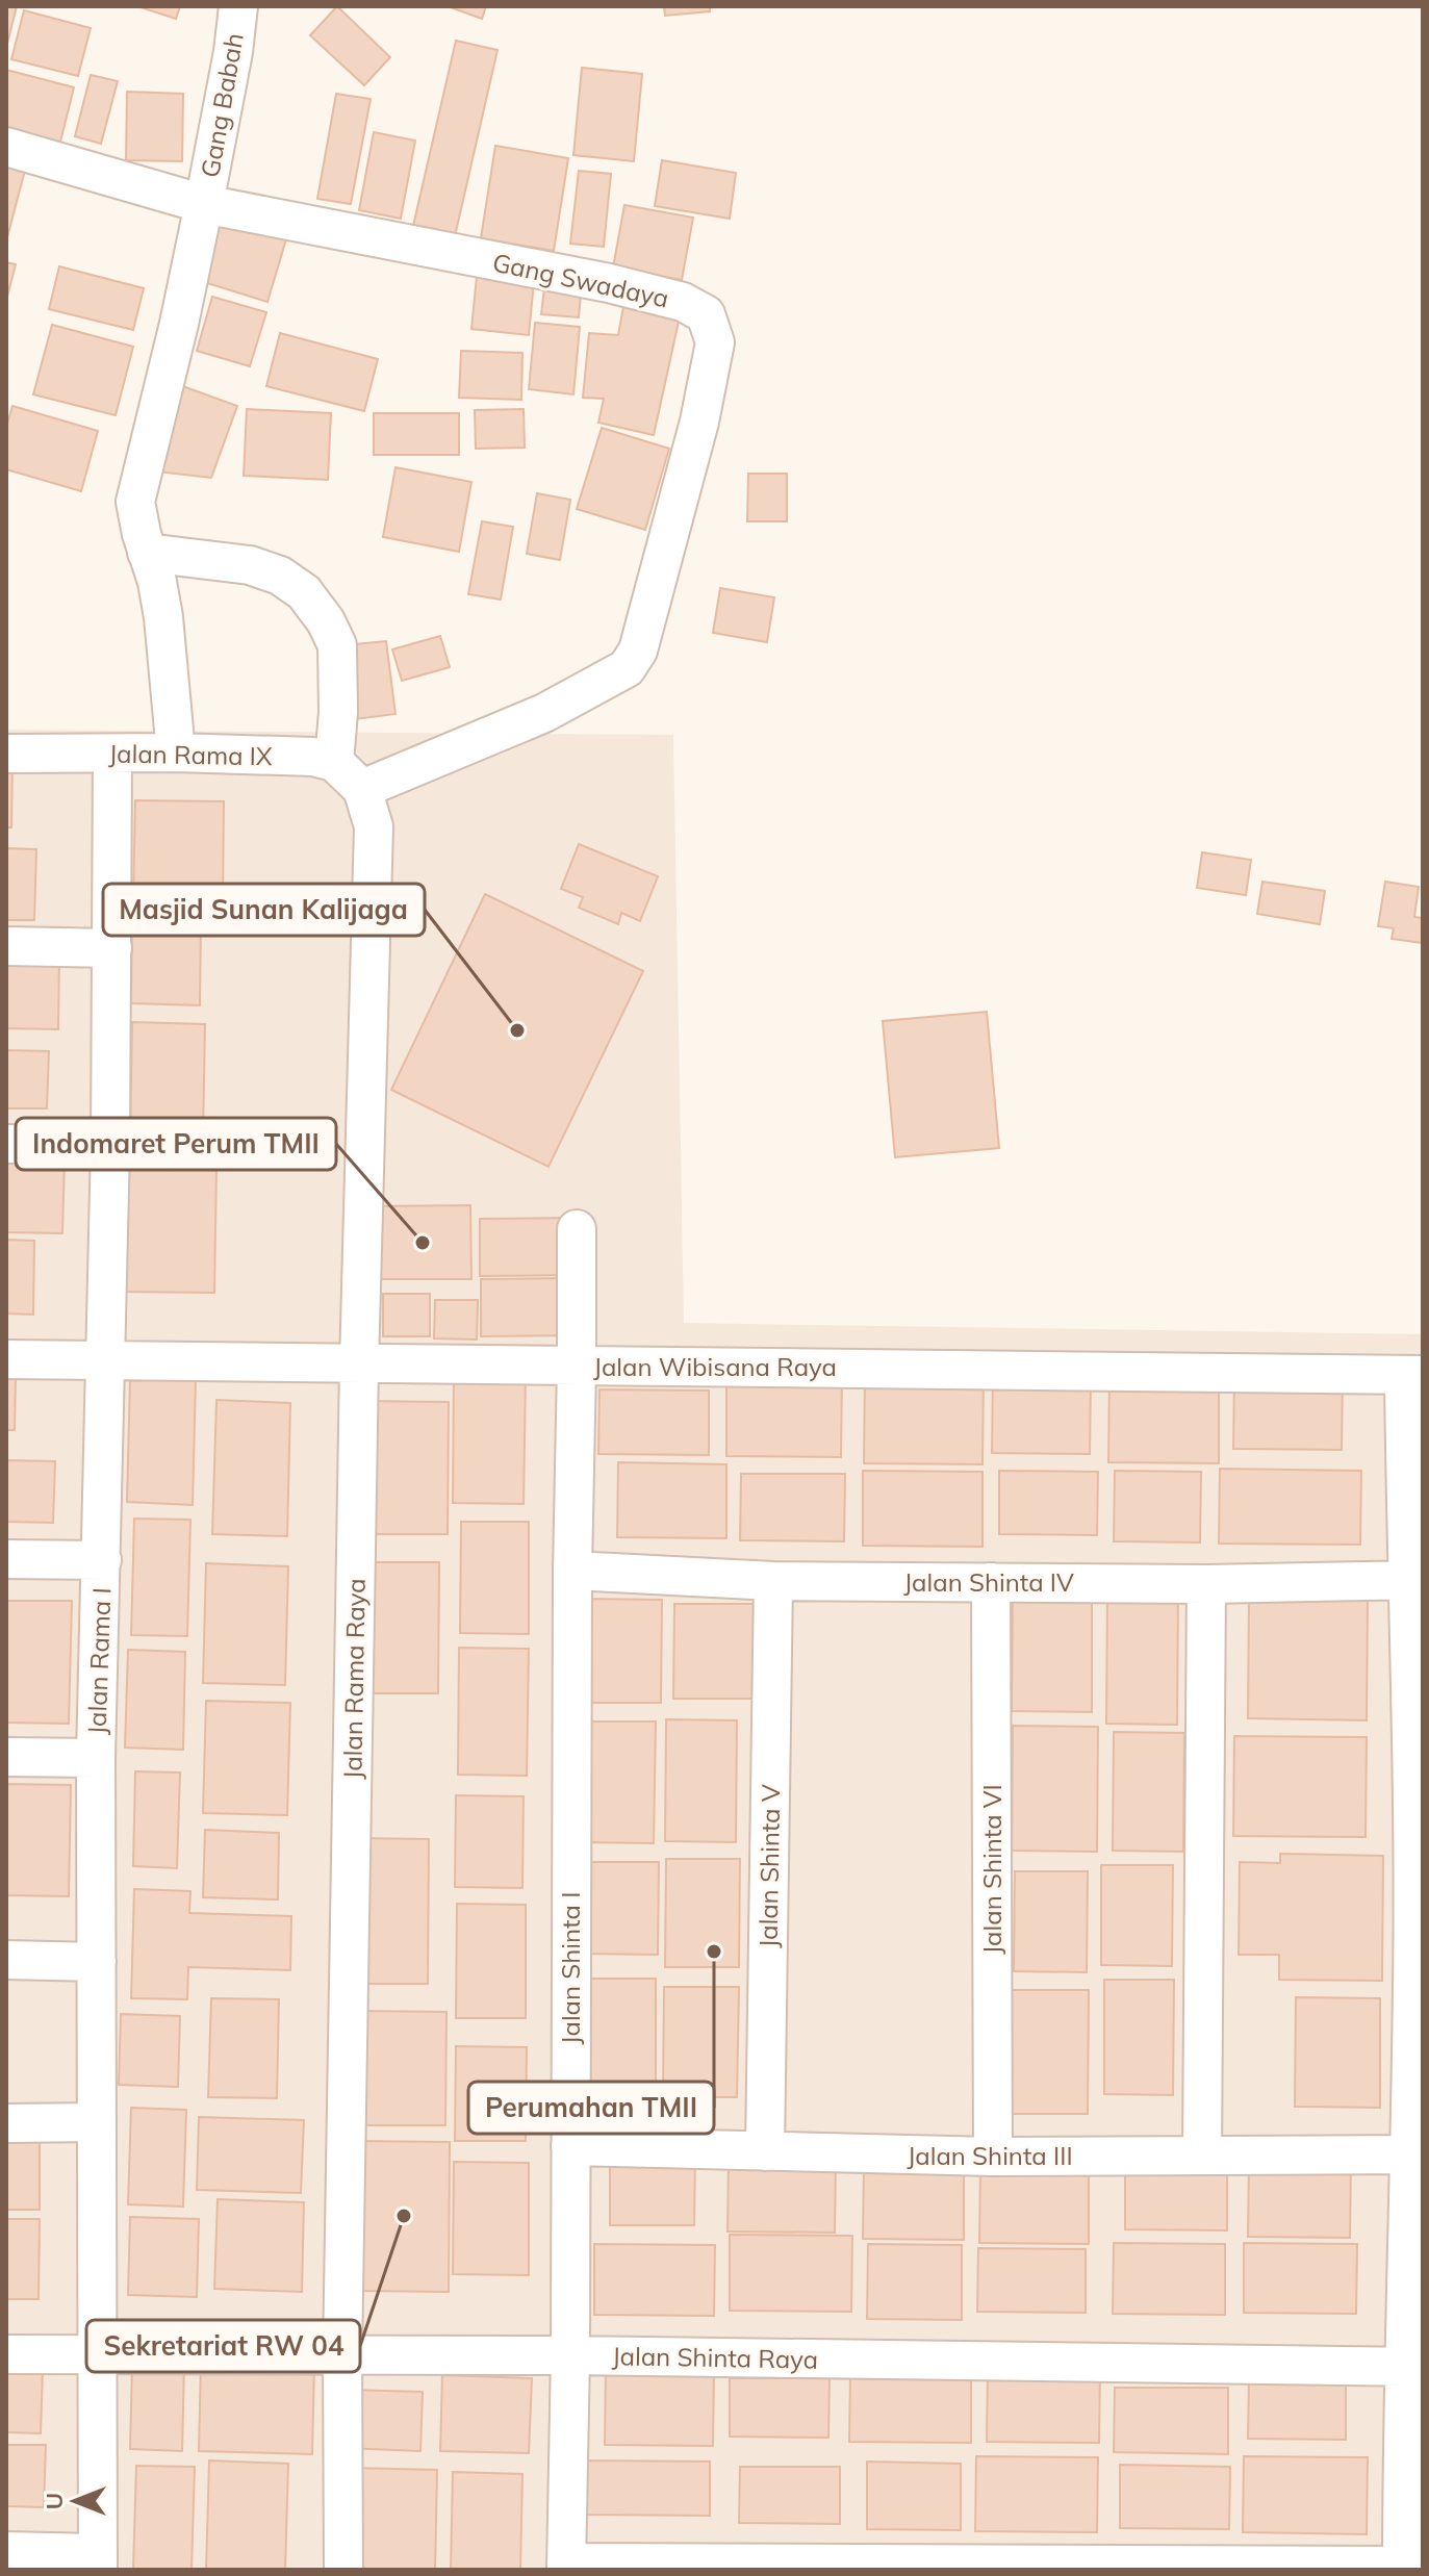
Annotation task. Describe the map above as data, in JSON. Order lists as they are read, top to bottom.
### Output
{
  "streets": {
    "street": [
      "Gang Babah",
      "Gang Swadaya",
      "Jalan Rama IX",
      "Jalan Wibisana Raya",
      "Jalan Shinta IV",
      "Jalan Rama I",
      "Jalan Rama Raya",
      "Jalan Shinta V",
      "Jalan Shinta VI",
      "Jalan Shinta I",
      "Jalan Shinta III",
      "Jalan Shinta Raya"
    ]
  },
  "crossings": [
    ["Gang Babah", "Gang Swadaya"],
    ["Gang Babah", "Jalan Rama IX"],
    ["Gang Swadaya", "Jalan Rama Raya"],
    ["Jalan Rama IX", "Jalan Rama I"],
    ["Jalan Wibisana Raya", "Jalan Rama I"],
    ["Jalan Wibisana Raya", "Jalan Rama Raya"],
    ["Jalan Wibisana Raya", "Jalan Shinta I"],
    ["Jalan Shinta IV", "Jalan Shinta V"],
    ["Jalan Shinta IV", "Jalan Shinta VI"],
    ["Jalan Shinta IV", "Jalan Shinta I"],
    ["Jalan Rama I", "Jalan Shinta Raya"],
    ["Jalan Rama Raya", "Jalan Shinta Raya"],
    ["Jalan Shinta V", "Jalan Shinta III"],
    ["Jalan Shinta VI", "Jalan Shinta III"],
    ["Jalan Shinta I", "Jalan Shinta III"],
    ["Jalan Shinta I", "Jalan Shinta Raya"]
  ],
  "places": [
    "Masjid Sunan Kalijaga",
    "Indomaret Perum TMII",
    "Perumahan TMII",
    "Sekretariat RW 04"
  ],
  "north": "left"
}
